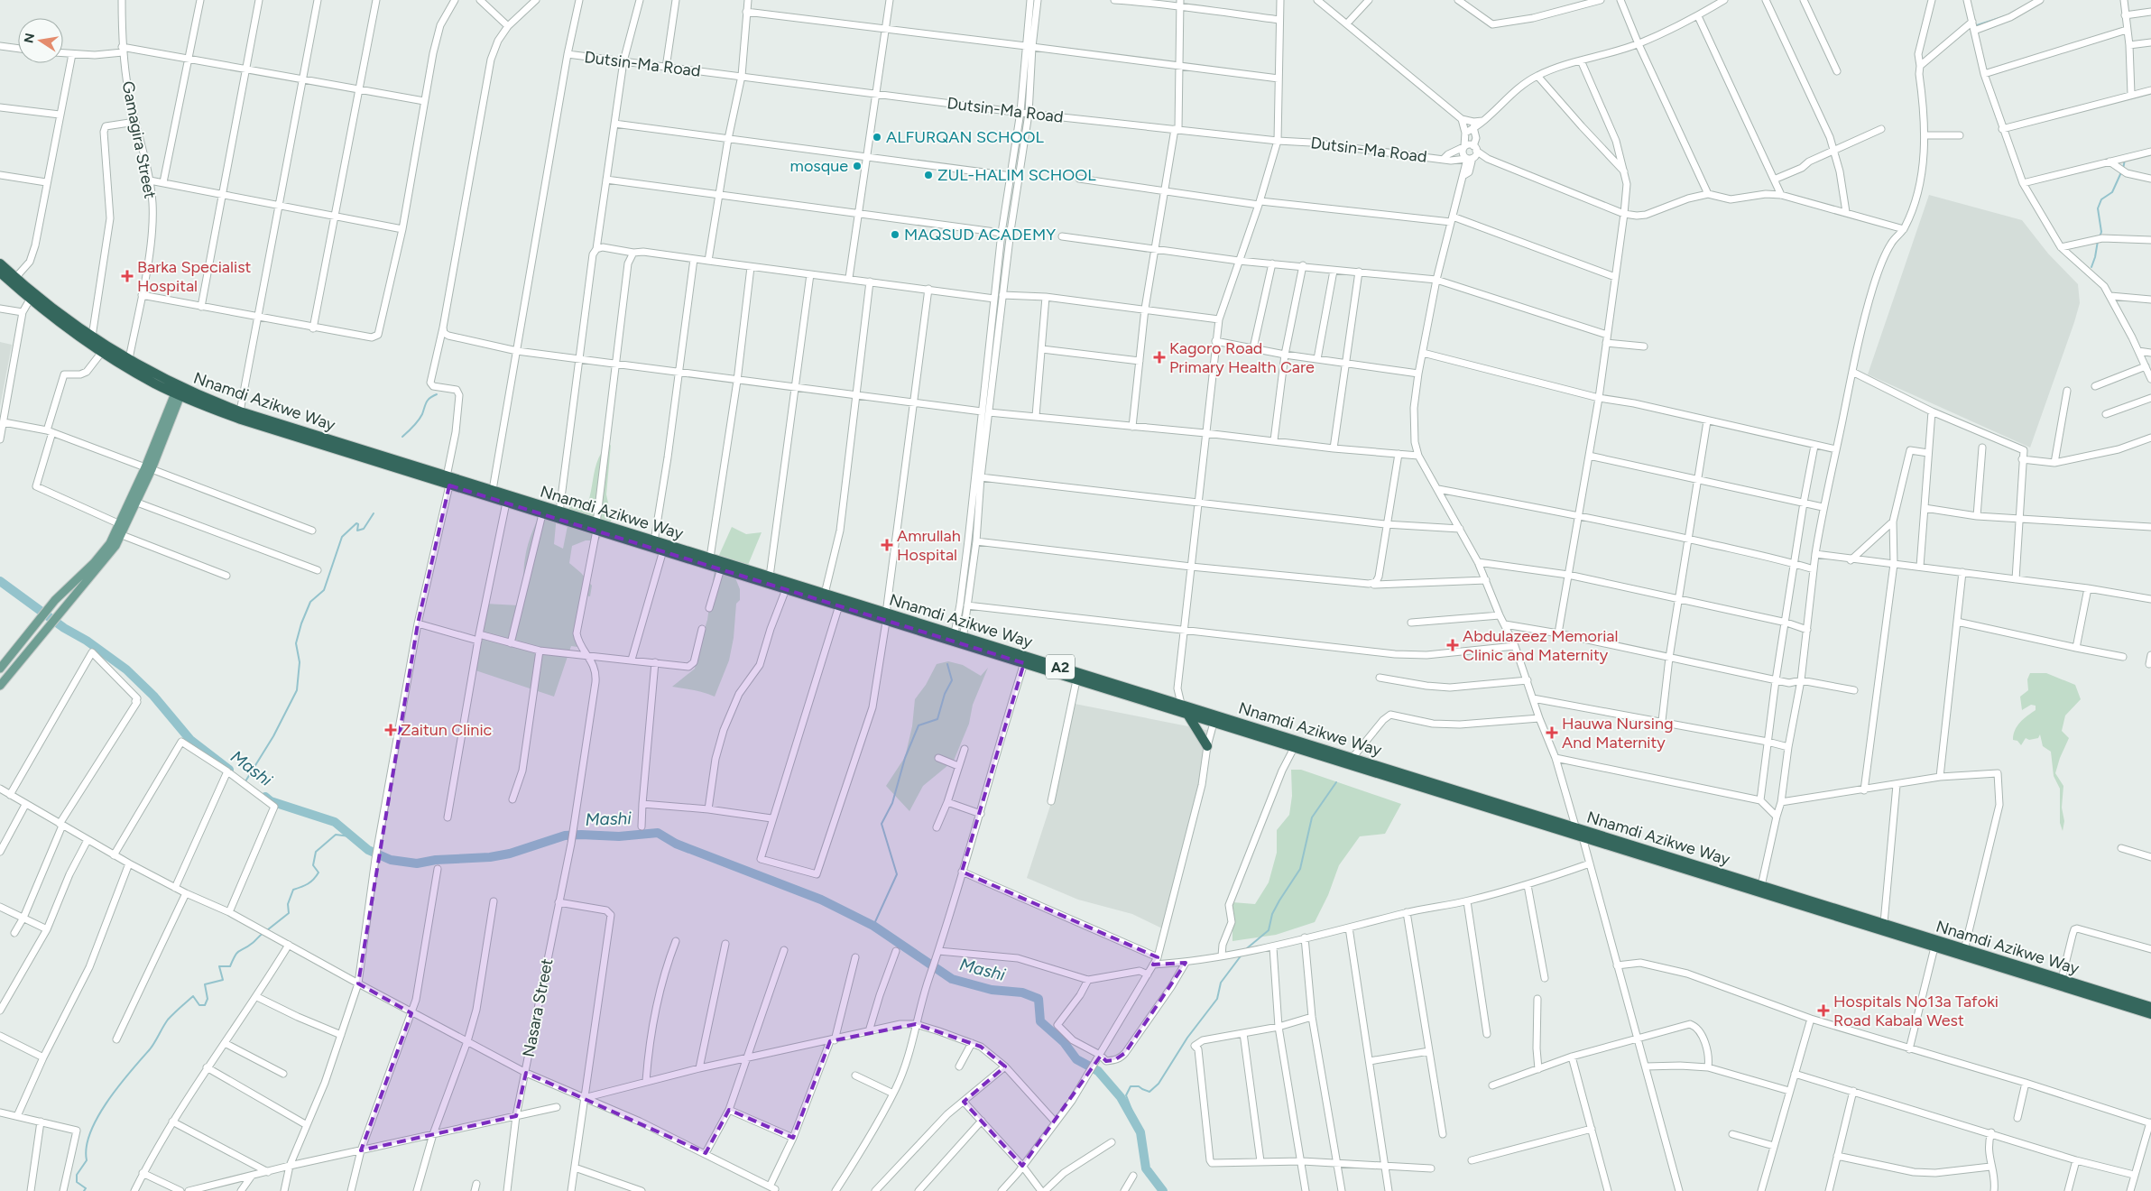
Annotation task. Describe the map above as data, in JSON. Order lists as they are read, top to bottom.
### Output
{
  "streets": {
    "highway": ["Nnamdi Azikwe Way", "A2"],
    "street": ["Dutsin-Ma Road", "Gamagira Street", "Nasara Street"]
  },
  "crossings": [
    ["Gamagira Street", "Nnamdi Azikwe Way"],
    ["Nnamdi Azikwe Way", "Nasara Street"]
  ],
  "water": ["Mashi"],
  "places": {
    "other": [
      "ALFURQAN SCHOOL",
      "mosque",
      "ZUL-HALIM SCHOOL",
      "MAQSUD ACADEMY"
    ],
    "health": [
      "Barka Specialist Hospital",
      "Kagoro Road Primary Health Care",
      "Amrullah Hospital",
      "Abdulazeez Memorial Clinic and Maternity",
      "Zaitun Clinic",
      "Hauwa Nursing And Maternity",
      "Hospitals No13a Tafoki Road Kabala West"
    ]
  },
  "north": "left"
}
